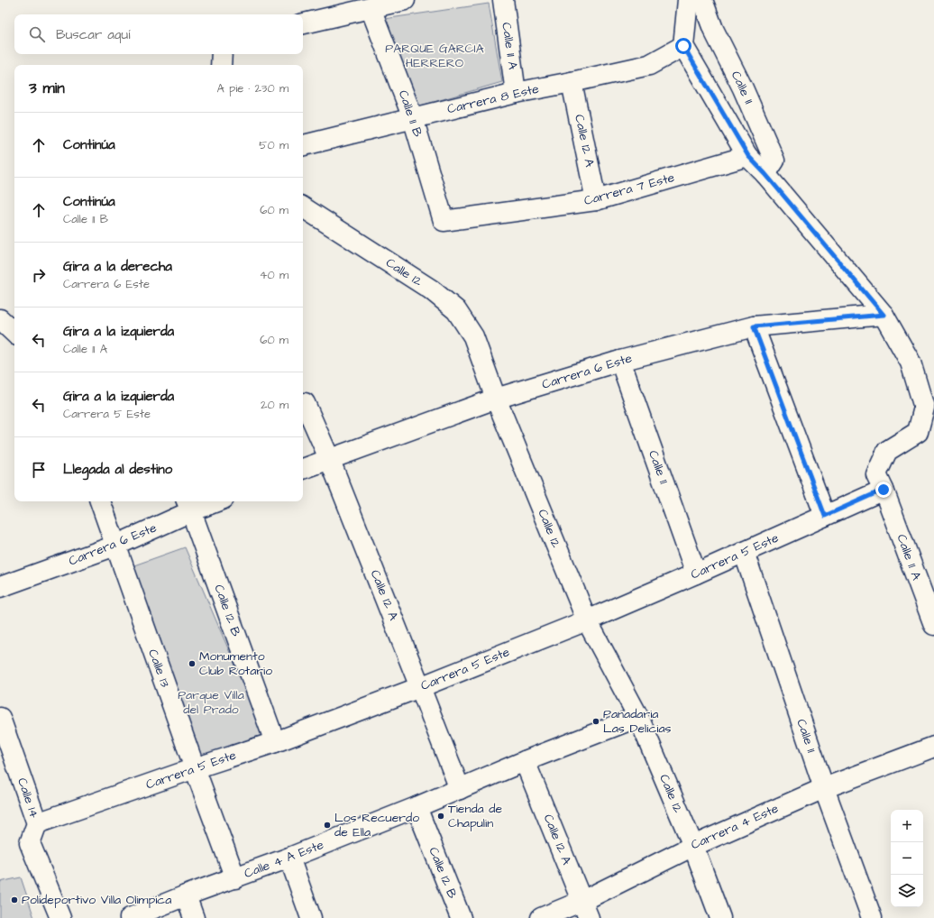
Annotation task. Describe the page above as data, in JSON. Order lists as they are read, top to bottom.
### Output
{
  "streets": {
    "street": [
      "Calle 11 A",
      "Calle 11",
      "Carrera 8 Este",
      "Calle 11 B",
      "Calle 12 A",
      "Carrera 7 Este",
      "Calle 12",
      "Carrera 6 Este",
      "Carrera 5 Este",
      "Calle 12 B",
      "Calle 13",
      "Calle 14",
      "Carrera 4 Este",
      "Calle 4 A Este"
    ]
  },
  "crossings": [
    ["Calle 11 A", "Carrera 8 Este"],
    ["Calle 11 A", "Carrera 6 Este"],
    ["Calle 11 A", "Carrera 5 Este"],
    ["Calle 11", "Carrera 6 Este"],
    ["Calle 11", "Carrera 5 Este"],
    ["Calle 11", "Carrera 4 Este"],
    ["Carrera 8 Este", "Calle 11 B"],
    ["Carrera 8 Este", "Calle 12 A"],
    ["Calle 11 B", "Carrera 7 Este"],
    ["Calle 12 A", "Carrera 7 Este"],
    ["Calle 12 A", "Carrera 6 Este"],
    ["Calle 12 A", "Carrera 5 Este"],
    ["Calle 12 A", "Carrera 4 Este"],
    ["Calle 12 A", "Calle 4 A Este"],
    ["Calle 12", "Carrera 6 Este"],
    ["Calle 12", "Carrera 5 Este"],
    ["Calle 12", "Carrera 4 Este"],
    ["Calle 12", "Calle 4 A Este"],
    ["Carrera 6 Este", "Calle 12 B"],
    ["Carrera 6 Este", "Calle 13"],
    ["Carrera 5 Este", "Calle 12 B"],
    ["Carrera 5 Este", "Calle 13"],
    ["Carrera 5 Este", "Calle 14"],
    ["Calle 12 B", "Calle 4 A Este"],
    ["Calle 13", "Calle 4 A Este"]
  ],
  "parks": ["PARQUE GARCIA HERRERO", "Parque Villa del Prado"],
  "places": [
    "Monumento Club Rotario",
    "Panadaria Las Delicias",
    "Tienda de Chapulin",
    "Los Recuerdo de Ella",
    "Polideportivo Villa Olimpica"
  ],
  "page": {
    "search": "Buscar aquí",
    "heading": ["3 min", "A pie · 230 m"],
    "list": [
      ["Continúa", "50 m"],
      ["Continúa", "Calle 11 B", "60 m"],
      ["Gira a la derecha", "Carrera 6 Este", "40 m"],
      ["Gira a la izquierda", "Calle 11 A", "60 m"],
      ["Gira a la izquierda", "Carrera 5 Este", "20 m"],
      "Llegada al destino"
    ],
    "map_buttons": ["+", "−"]
  }
}
